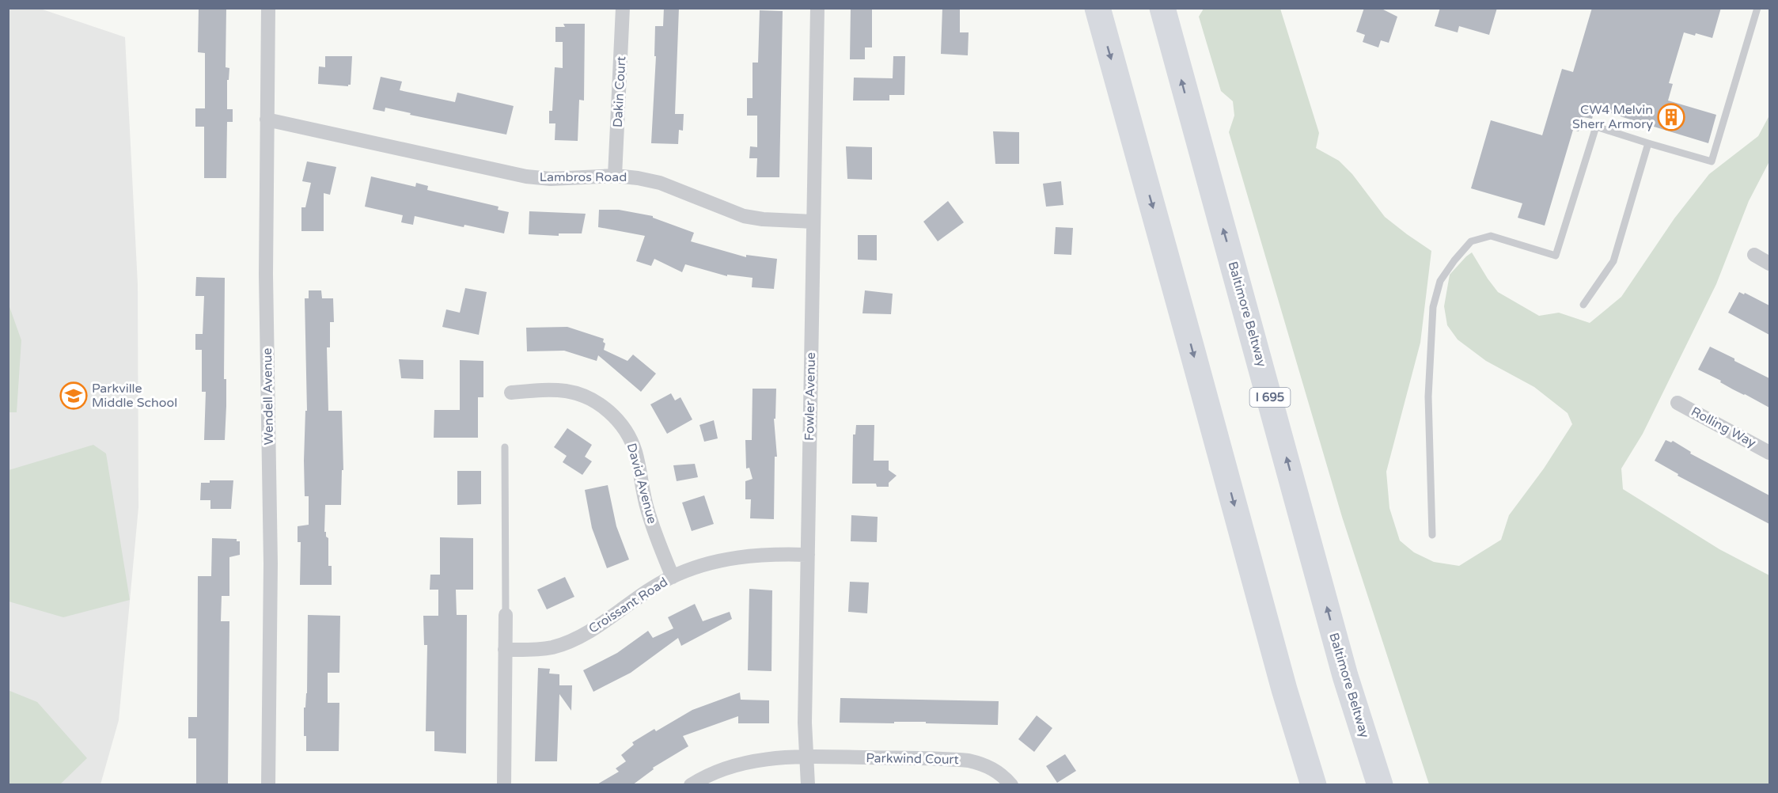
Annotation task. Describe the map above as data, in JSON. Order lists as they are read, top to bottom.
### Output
{
  "streets": {
    "highway": ["Baltimore Beltway", "I 695"],
    "street": [
      "Dakin Court",
      "Lambros Road",
      "Wendell Avenue",
      "Fowler Avenue",
      "Rolling Way",
      "David Avenue",
      "Croissant Road",
      "Parkwind Court"
    ]
  },
  "crossings": [
    ["Dakin Court", "Lambros Road"],
    ["Lambros Road", "Wendell Avenue"],
    ["Lambros Road", "Fowler Avenue"],
    ["Fowler Avenue", "Croissant Road"],
    ["Fowler Avenue", "Parkwind Court"],
    ["David Avenue", "Croissant Road"]
  ],
  "places": {
    "building": ["CW4 Melvin Sherr Armory"],
    "school or university": ["Parkville Middle School"]
  }
}
